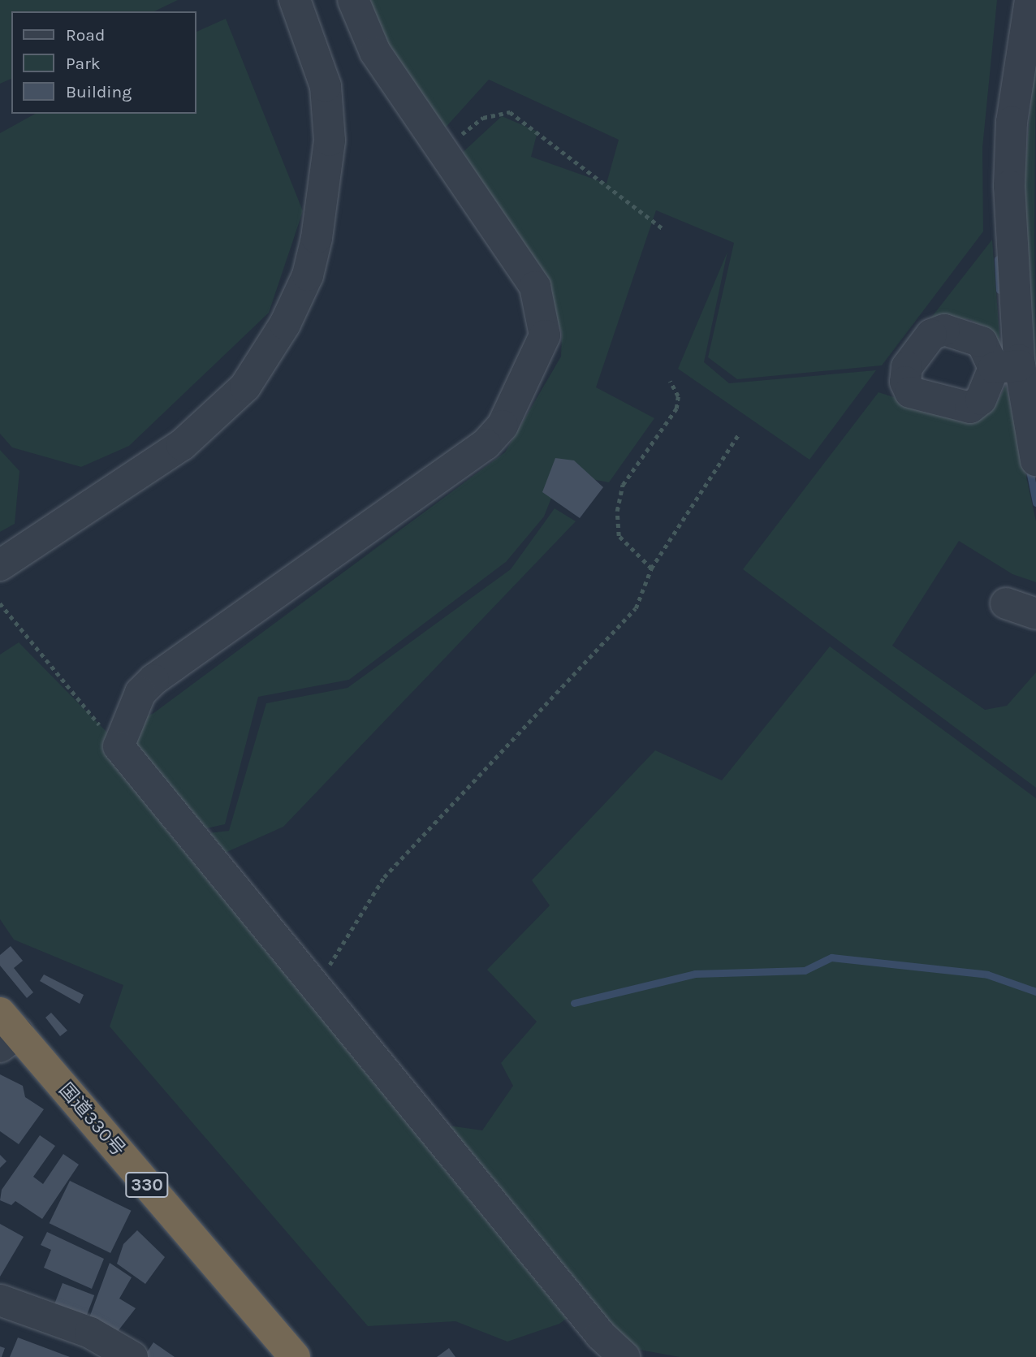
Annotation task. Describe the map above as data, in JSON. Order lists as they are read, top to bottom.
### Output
{
  "streets": {
    "highway": ["国道330号", "330"]
  },
  "legend": ["Road", "Park", "Building"]
}
